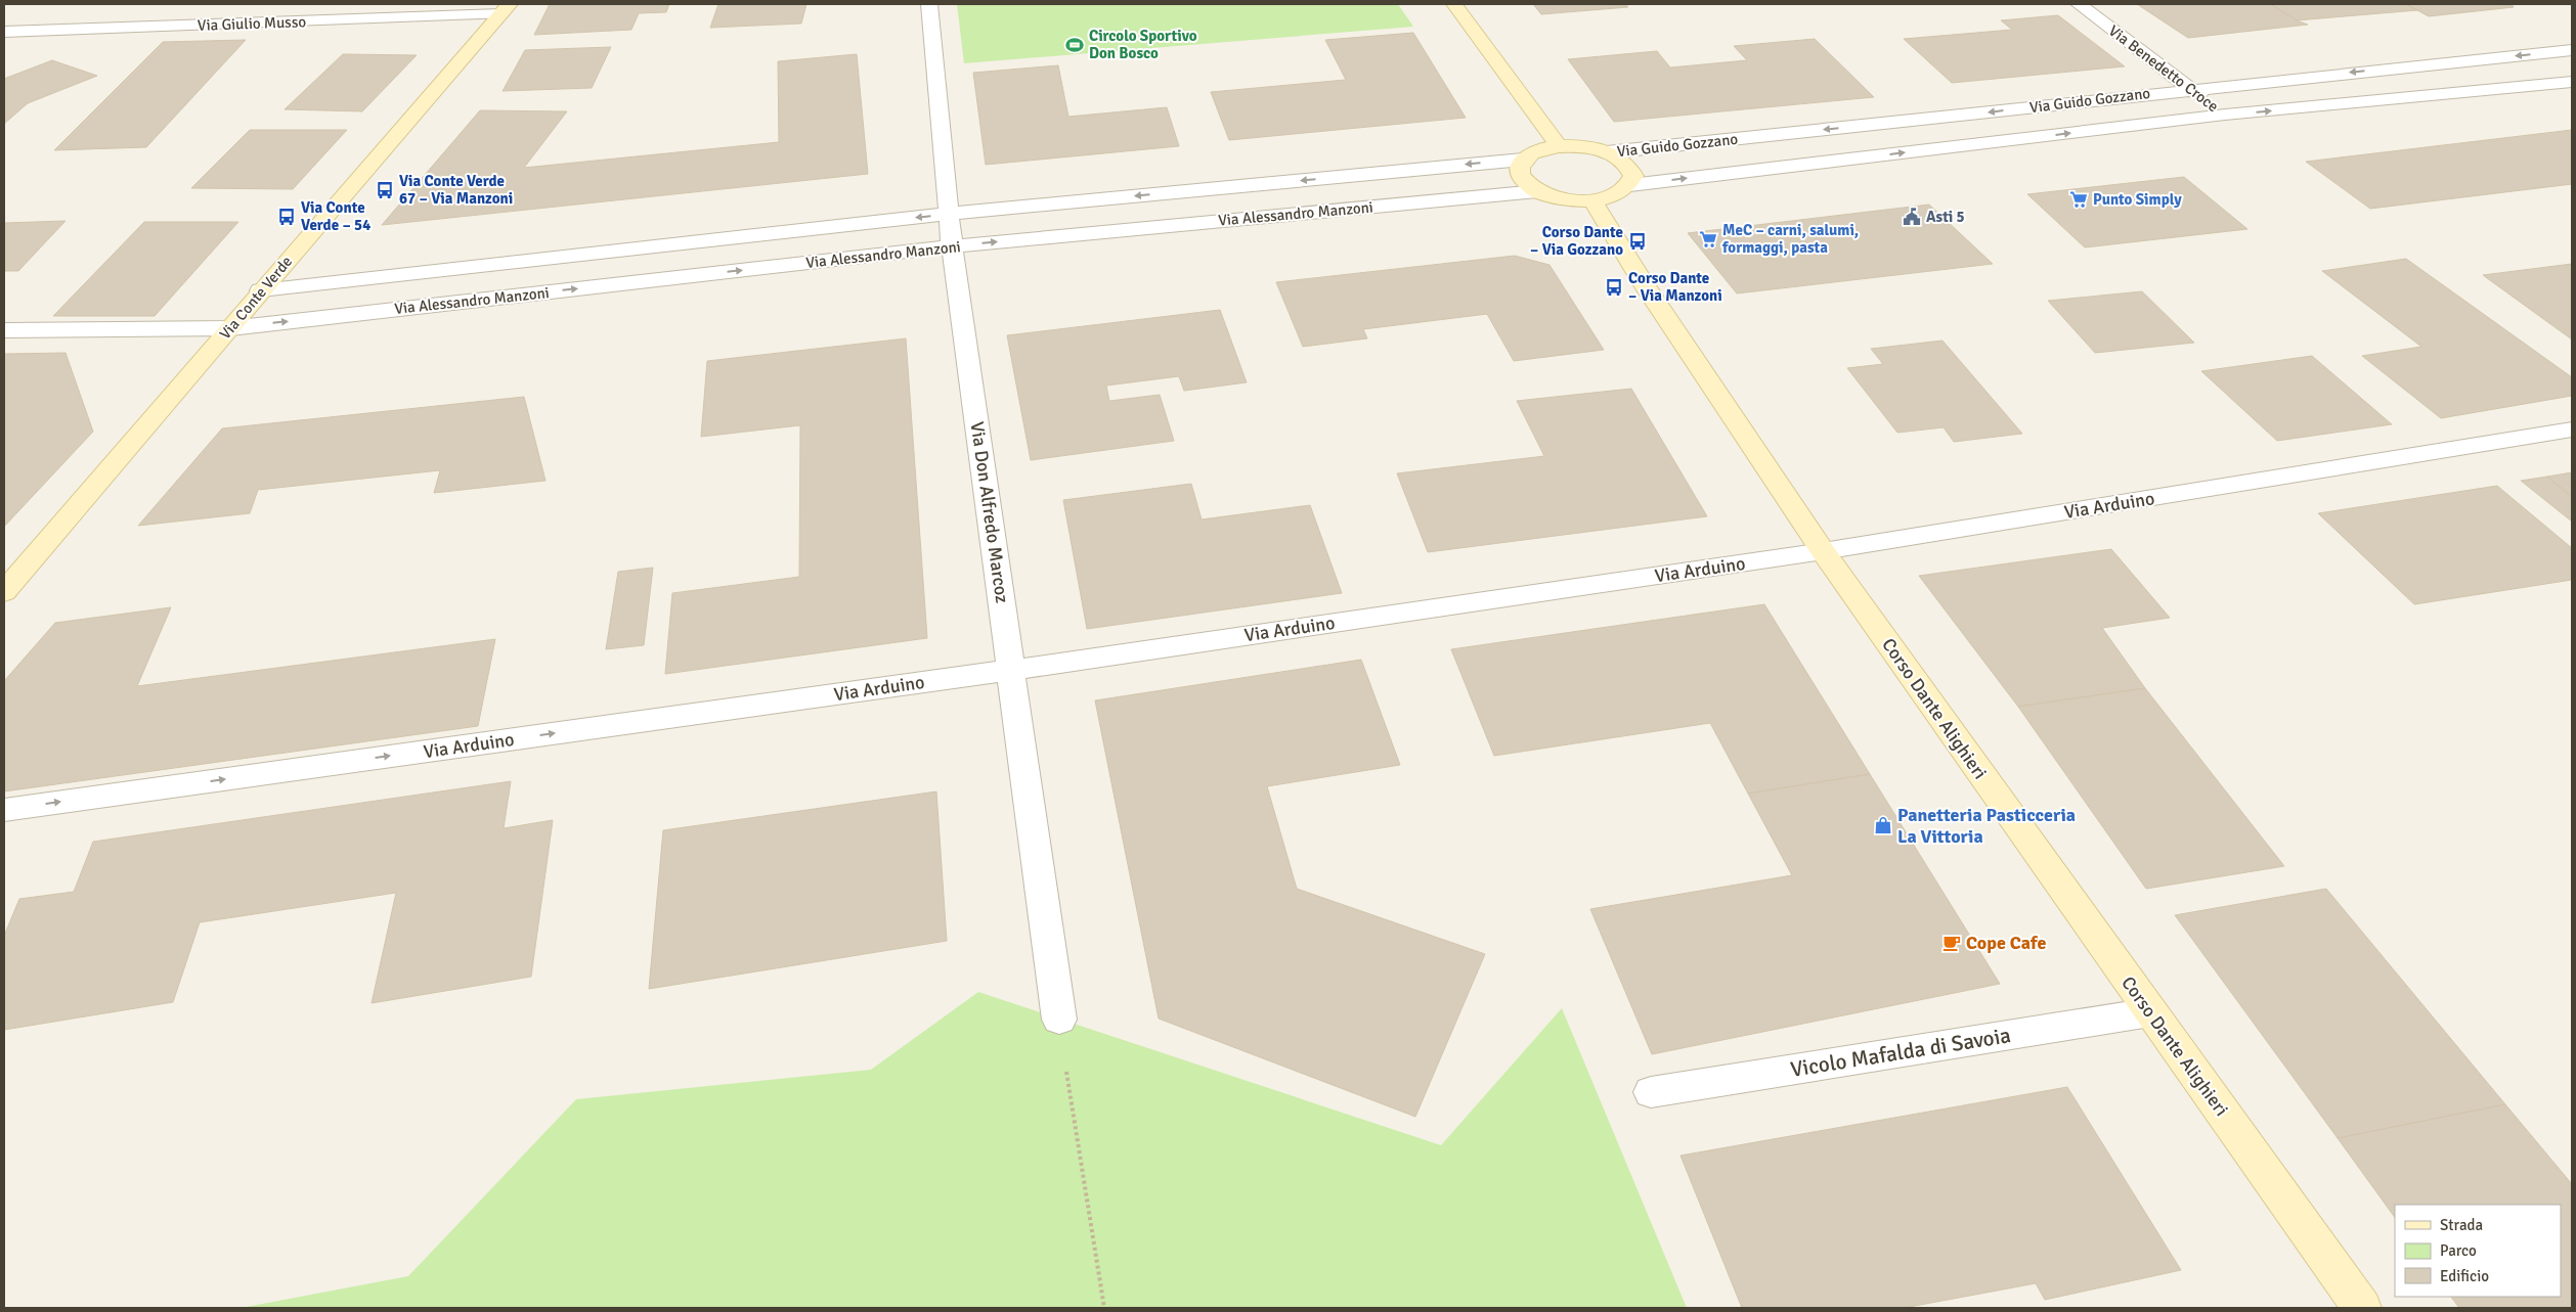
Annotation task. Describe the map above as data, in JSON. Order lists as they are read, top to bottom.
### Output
{
  "streets": {
    "street": [
      "Via Giulio Musso",
      "Via Benedetto Croce",
      "Via Guido Gozzano",
      "Via Alessandro Manzoni",
      "Via Conte Verde",
      "Via Arduino",
      "Via Don Alfredo Marcoz",
      "Corso Dante Alighieri",
      "Vicolo Mafalda di Savoia"
    ]
  },
  "crossings": [
    ["Via Giulio Musso", "Via Conte Verde"],
    ["Via Benedetto Croce", "Via Guido Gozzano"],
    ["Via Alessandro Manzoni", "Via Conte Verde"],
    ["Via Alessandro Manzoni", "Via Don Alfredo Marcoz"],
    ["Via Arduino", "Via Don Alfredo Marcoz"],
    ["Via Arduino", "Corso Dante Alighieri"],
    ["Corso Dante Alighieri", "Vicolo Mafalda di Savoia"]
  ],
  "one_way": ["Via Arduino"],
  "places": {
    "sports": ["Circolo Sportivo Don Bosco"],
    "bus stop": [
      "Via Conte Verde 67 – Via Manzoni",
      "Via Conte Verde – 54",
      "Corso Dante – Via Gozzano",
      "Corso Dante – Via Manzoni"
    ],
    "supermarket": ["Punto Simply", "MeC – carni, salumi, formaggi, pasta"],
    "public building": ["Asti 5"],
    "shop": ["Panetteria Pasticceria La Vittoria"],
    "cafe": ["Cope Cafe"]
  },
  "legend": ["Strada", "Parco", "Edificio"]
}
